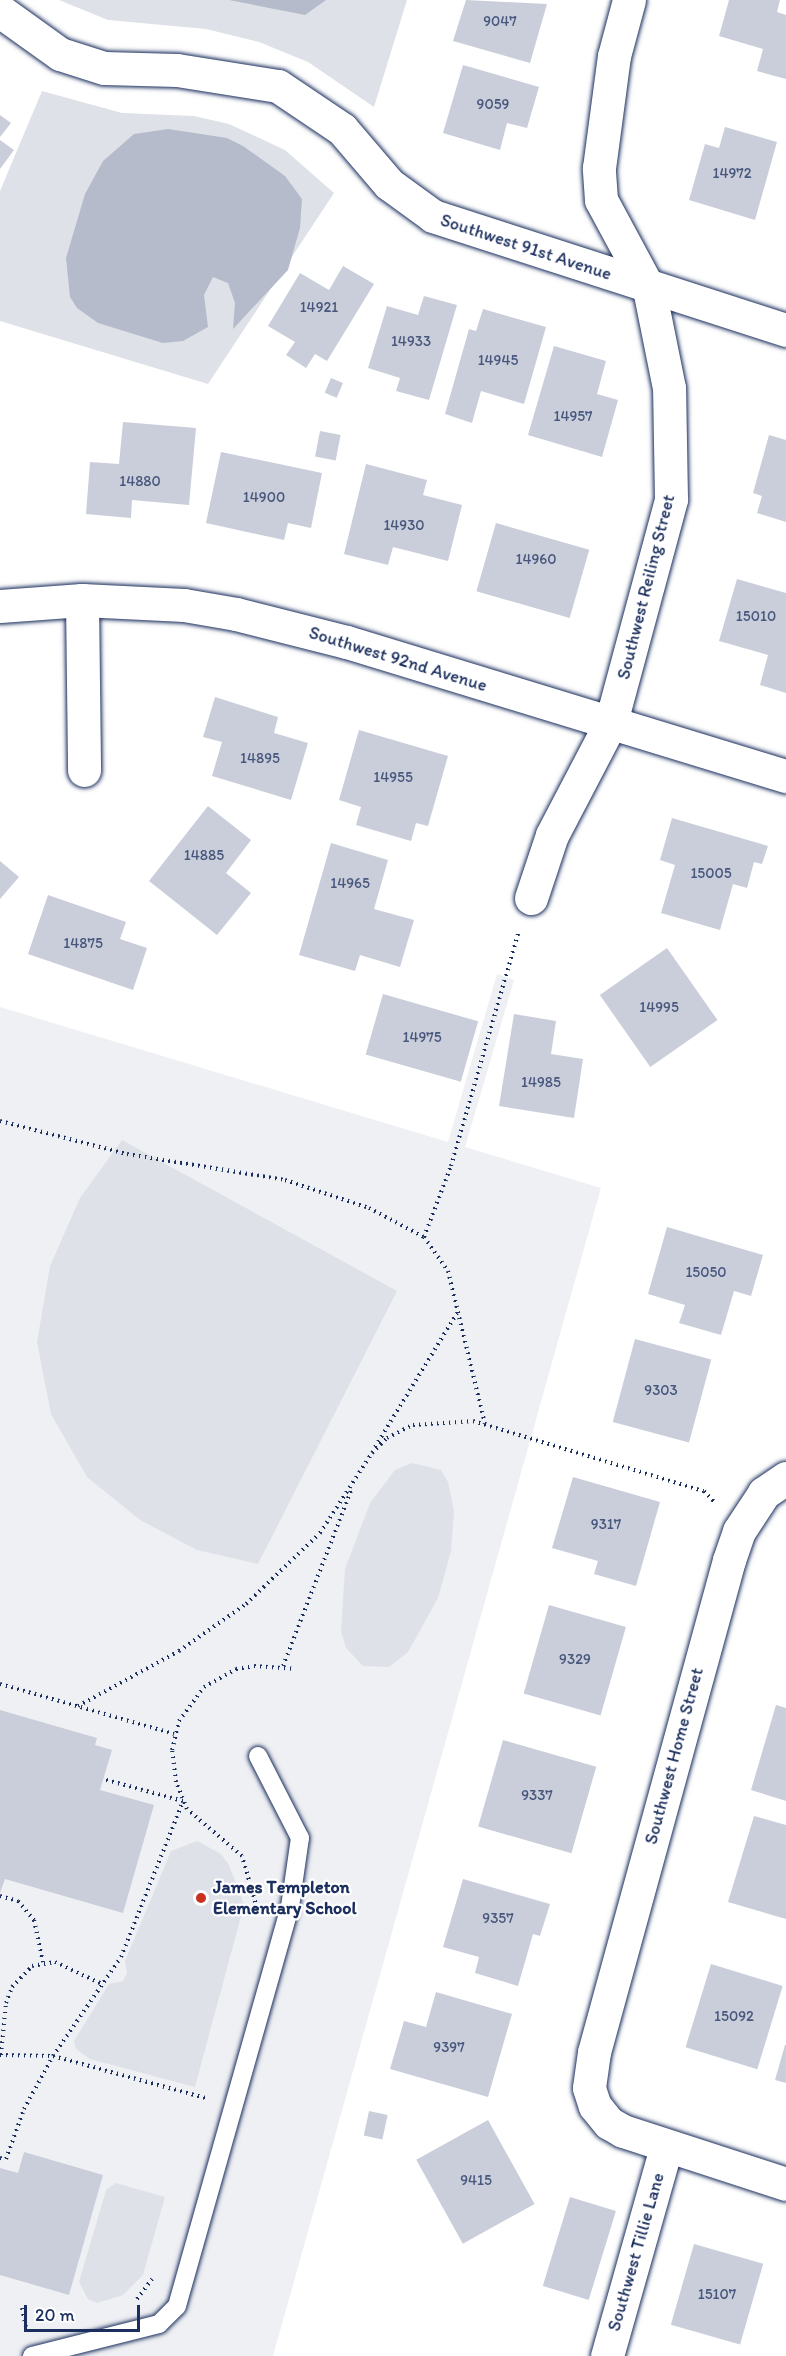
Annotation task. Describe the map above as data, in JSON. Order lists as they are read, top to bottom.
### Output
{
  "streets": {
    "street": [
      "Southwest 91st Avenue",
      "Southwest Reiling Street",
      "Southwest 92nd Avenue",
      "Southwest Home Street",
      "Southwest Tillie Lane"
    ]
  },
  "crossings": [
    ["Southwest 91st Avenue", "Southwest Reiling Street"],
    ["Southwest Reiling Street", "Southwest 92nd Avenue"],
    ["Southwest Home Street", "Southwest Tillie Lane"]
  ],
  "places": ["James Templeton Elementary School"],
  "house_numbers": [
    "9047",
    "9059",
    "14972",
    "14921",
    "14933",
    "14945",
    "14957",
    "14880",
    "14900",
    "14930",
    "14960",
    "15010",
    "14895",
    "14955",
    "14885",
    "15005",
    "14965",
    "14875",
    "14995",
    "14975",
    "14985",
    "15050",
    "9303",
    "9317",
    "9329",
    "9337",
    "9357",
    "15092",
    "9397",
    "9415",
    "15107"
  ],
  "scale_bar": "20 m"
}
